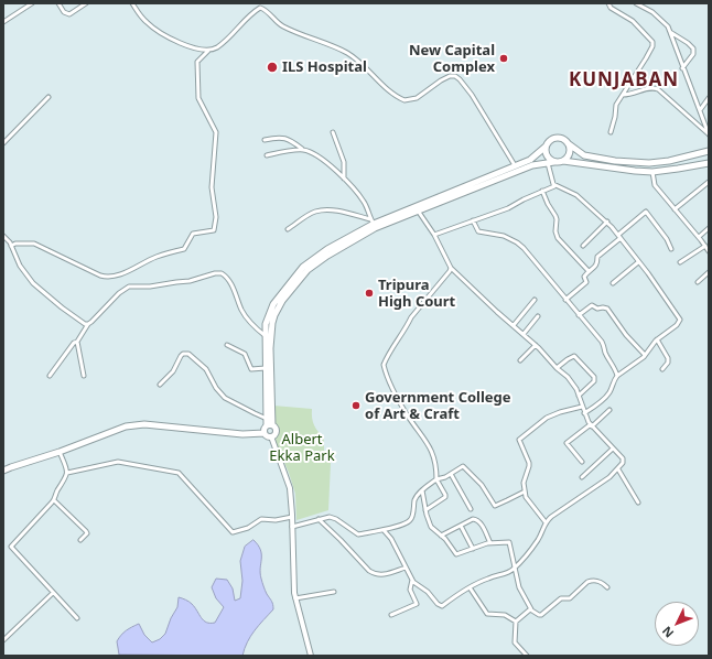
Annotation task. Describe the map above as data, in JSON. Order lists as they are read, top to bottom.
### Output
{
  "districts": ["KUNJABAN"],
  "parks": ["Albert Ekka Park"],
  "places": [
    "New Capital Complex",
    "ILS Hospital",
    "Tripura High Court",
    "Government College of Art & Craft"
  ],
  "north": "bottom left"
}
